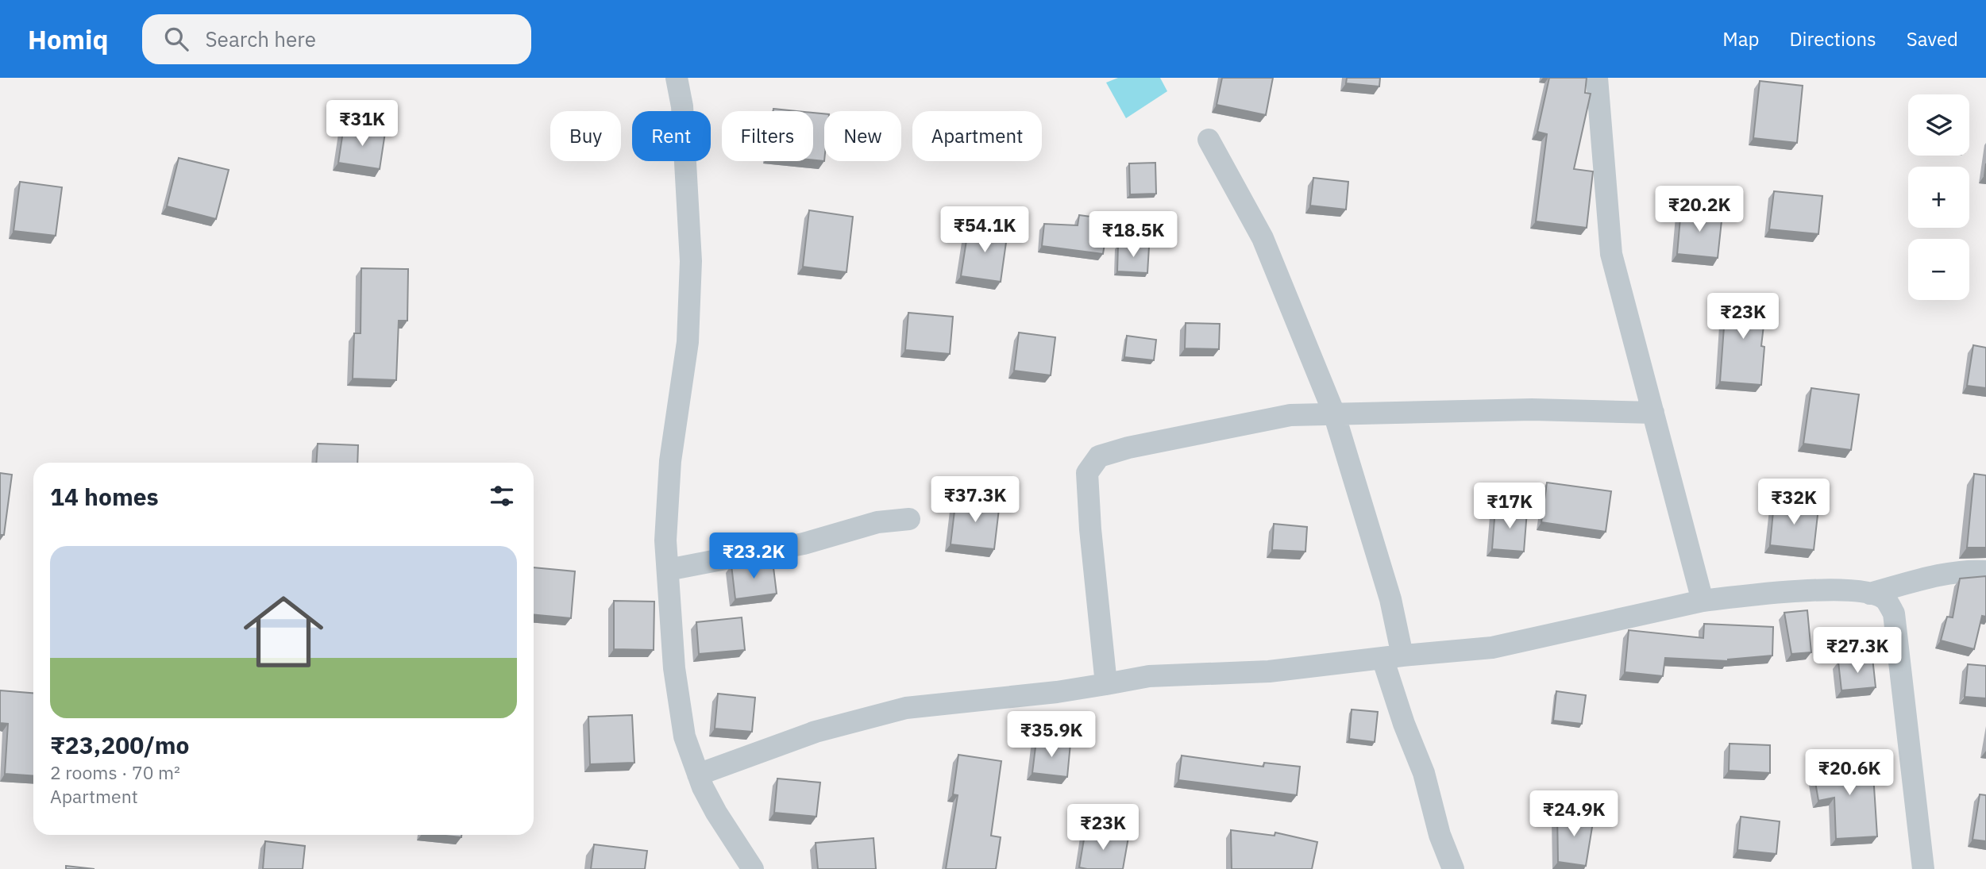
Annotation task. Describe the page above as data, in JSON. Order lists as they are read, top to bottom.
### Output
{
  "page": {
    "header": "Homiq",
    "search": "Search here",
    "nav": ["Map", "Directions", "Saved"],
    "map_buttons": ["+", "−"],
    "price": [
      "₹31K",
      "₹20.2K",
      "₹54.1K",
      "₹18.5K",
      "₹23K",
      "₹37.3K",
      "₹32K",
      "₹17K",
      "₹23.2K",
      "₹27.3K",
      "₹35.9K",
      "₹20.6K",
      "₹24.9K",
      "₹23K"
    ],
    "chip": [
      "Buy",
      "Rent",
      "Filters",
      "New",
      "Apartment"
    ],
    "heading": "14 homes",
    "list": [
      {
        "name": "₹23,200/mo",
        "note": "2 rooms · 70 m² · Apartment"
      }
    ]
  }
}
